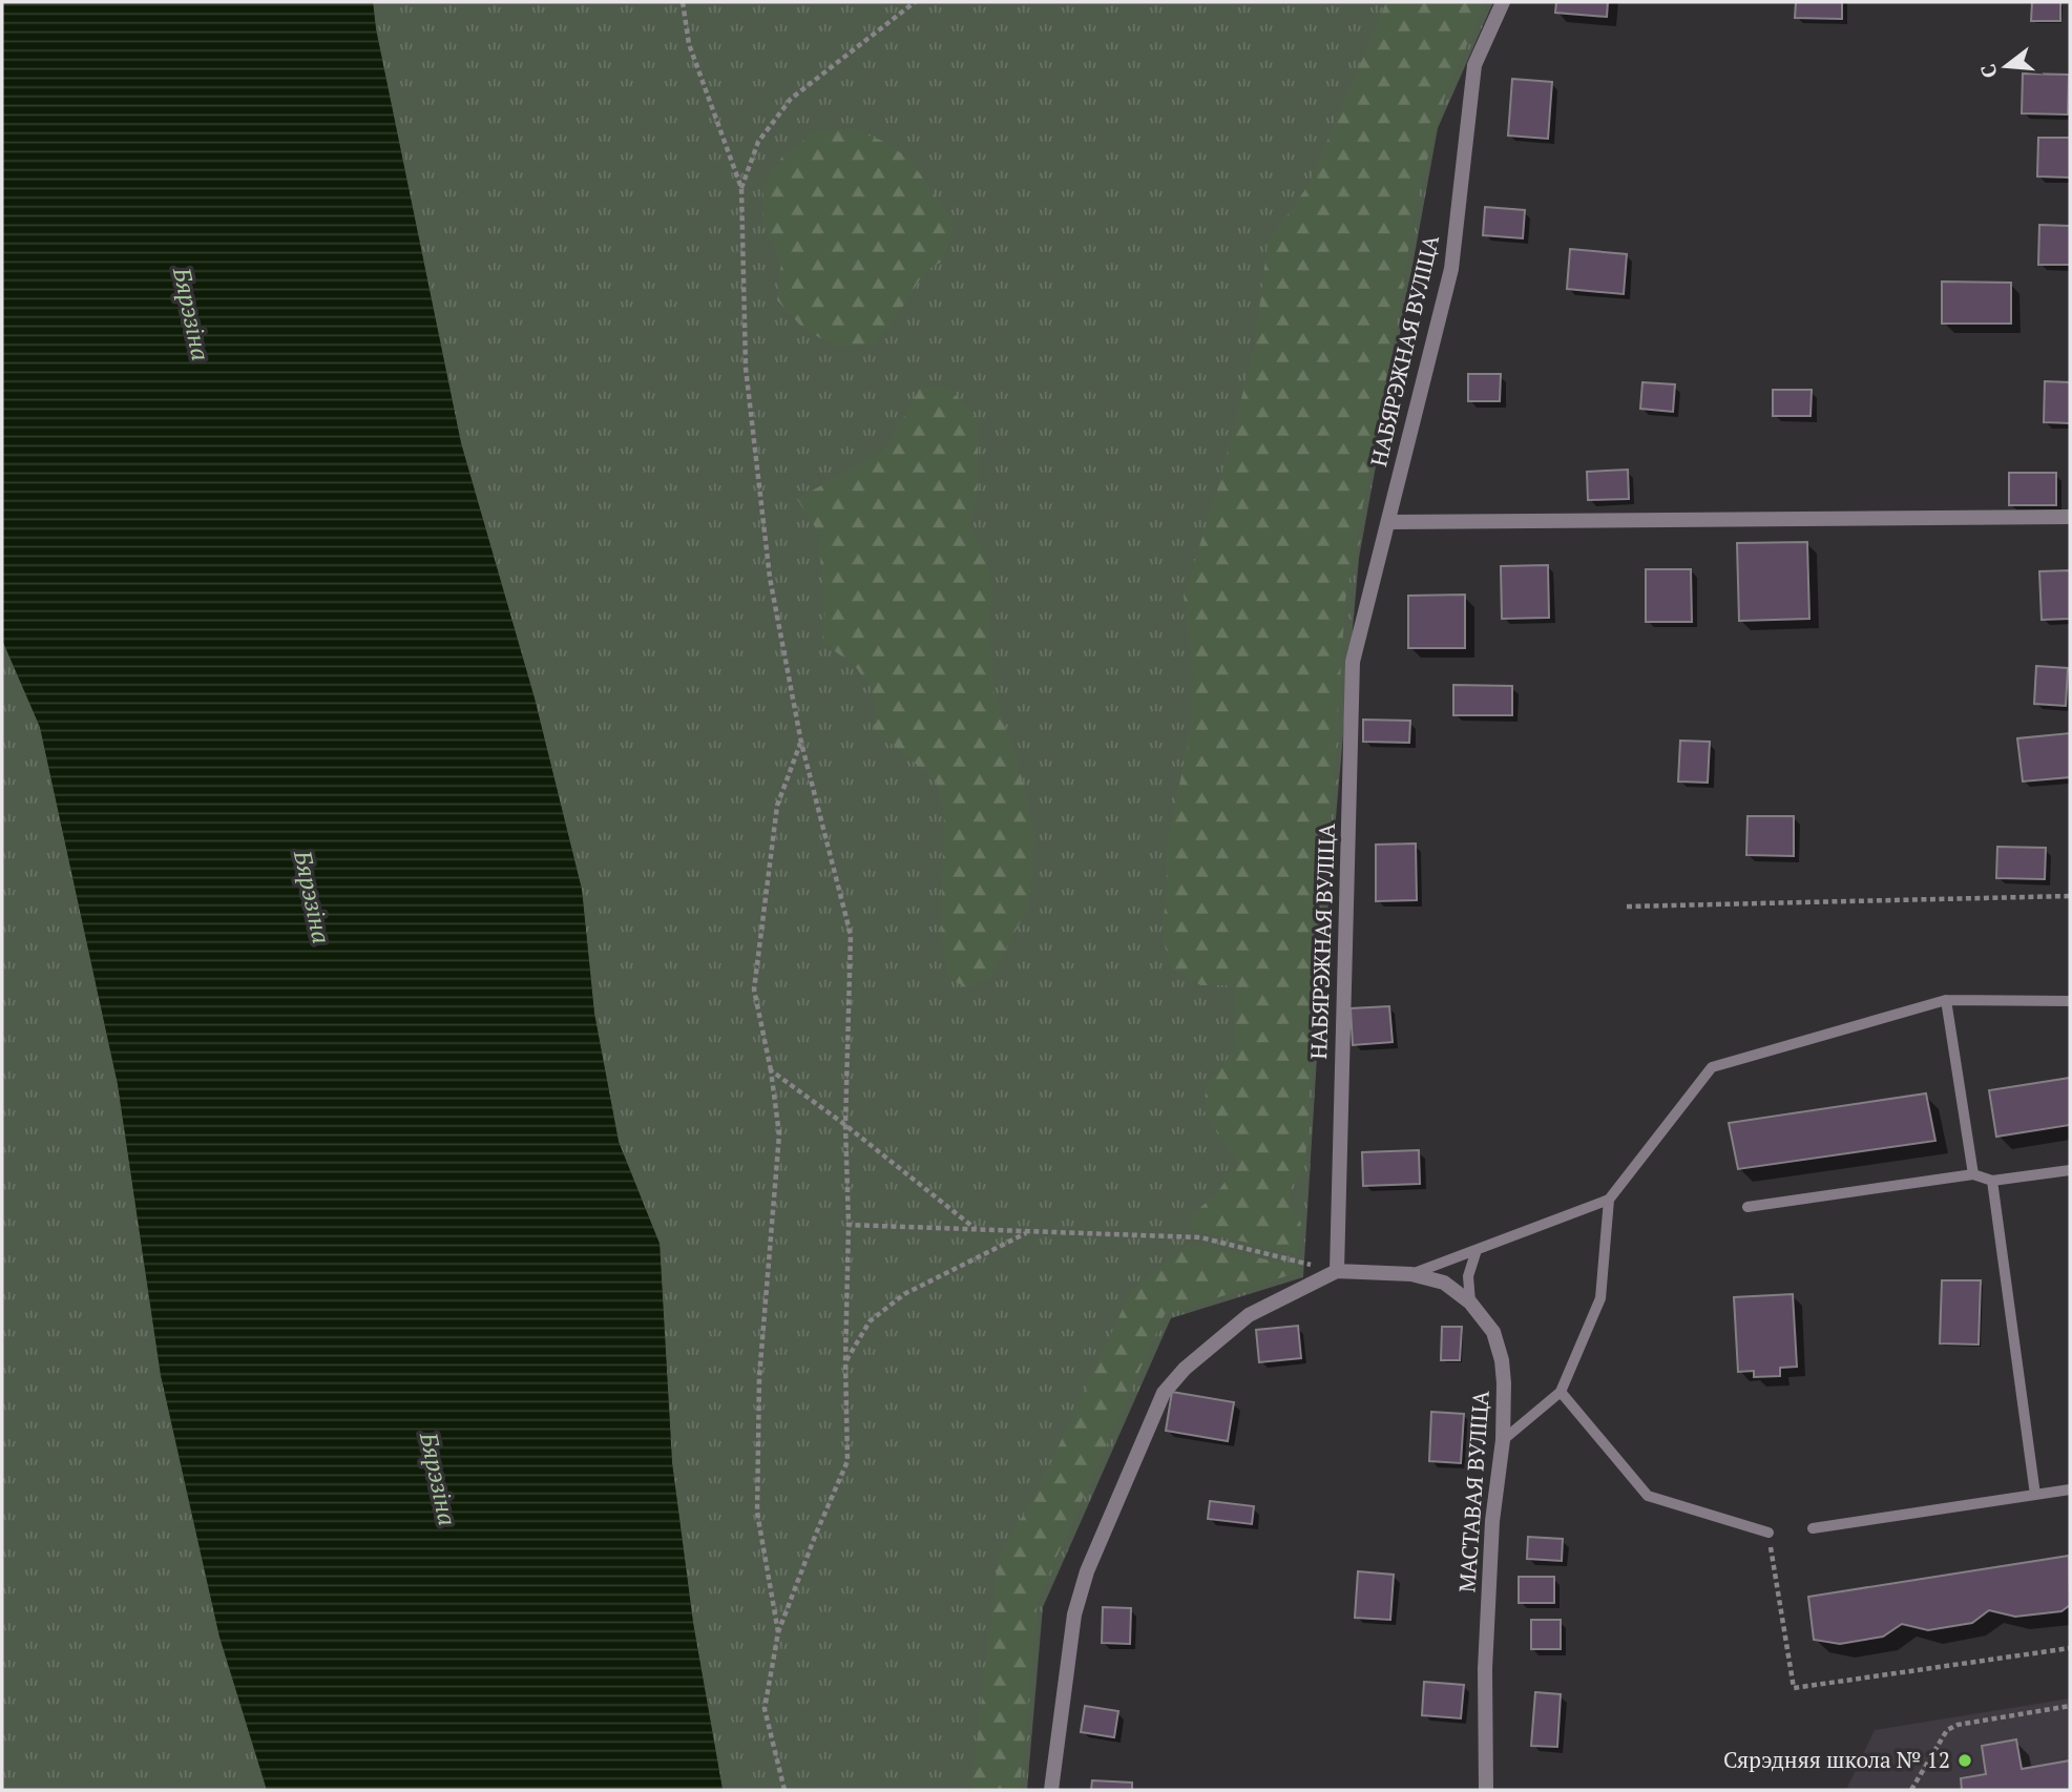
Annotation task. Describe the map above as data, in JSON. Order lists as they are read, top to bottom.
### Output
{
  "streets": {
    "street": ["НАБЯРЭЖНАЯ ВУЛІЦА", "МАСТАВАЯ ВУЛІЦА"]
  },
  "crossings": [
    ["НАБЯРЭЖНАЯ ВУЛІЦА", "МАСТАВАЯ ВУЛІЦА"]
  ],
  "water": ["Бярэзіна"],
  "places": ["Сярэдняя школа № 12"],
  "north": "left"
}
